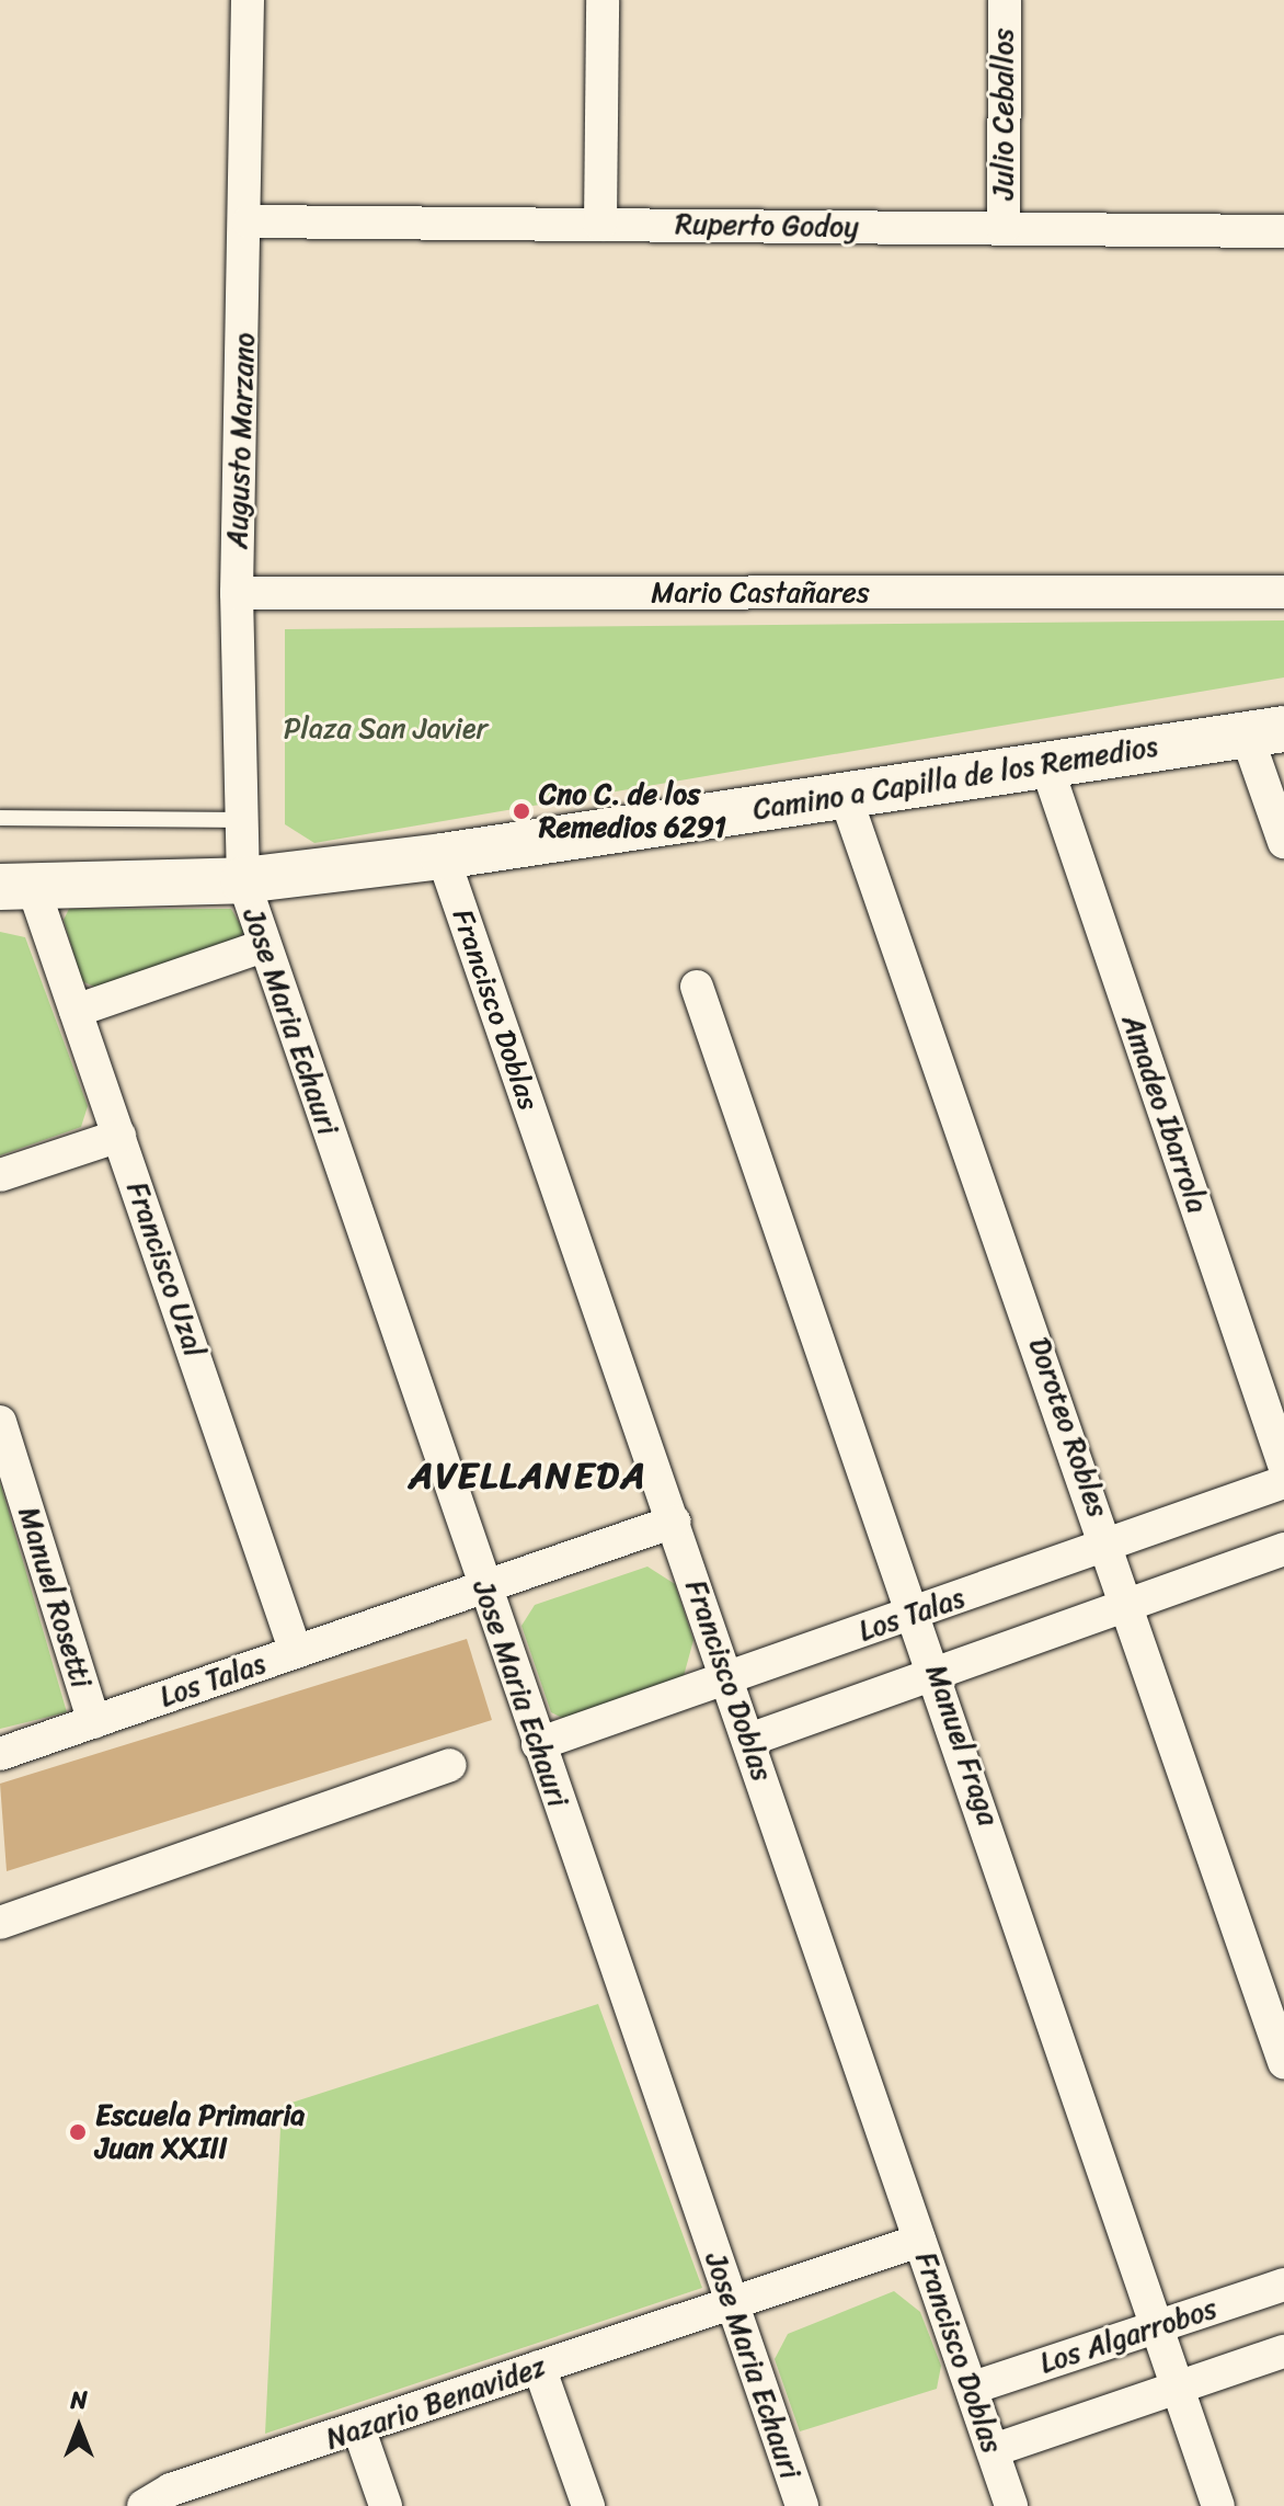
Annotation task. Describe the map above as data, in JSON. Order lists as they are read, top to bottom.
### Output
{
  "streets": {
    "main road": ["Camino a Capilla de los Remedios"],
    "street": [
      "Julio Ceballos",
      "Ruperto Godoy",
      "Augusto Marzano",
      "Mario Castañares",
      "Francisco Doblas",
      "Jose Maria Echauri",
      "Amadeo Ibarrola",
      "Francisco Uzal",
      "Doroteo Robles",
      "Manuel Rosetti",
      "Los Talas",
      "Manuel Fraga",
      "Los Algarrobos",
      "Nazario Benavidez"
    ]
  },
  "crossings": [
    ["Julio Ceballos", "Ruperto Godoy"],
    ["Ruperto Godoy", "Augusto Marzano"],
    ["Augusto Marzano", "Mario Castañares"],
    ["Augusto Marzano", "Camino a Capilla de los Remedios"],
    ["Augusto Marzano", "Jose Maria Echauri"],
    ["Camino a Capilla de los Remedios", "Francisco Doblas"],
    ["Camino a Capilla de los Remedios", "Jose Maria Echauri"],
    ["Camino a Capilla de los Remedios", "Amadeo Ibarrola"],
    ["Camino a Capilla de los Remedios", "Francisco Uzal"],
    ["Camino a Capilla de los Remedios", "Doroteo Robles"],
    ["Francisco Doblas", "Los Talas"],
    ["Francisco Doblas", "Los Algarrobos"],
    ["Jose Maria Echauri", "Los Talas"],
    ["Jose Maria Echauri", "Nazario Benavidez"],
    ["Francisco Uzal", "Los Talas"],
    ["Doroteo Robles", "Los Talas"],
    ["Manuel Rosetti", "Los Talas"],
    ["Los Talas", "Manuel Fraga"],
    ["Manuel Fraga", "Los Algarrobos"]
  ],
  "districts": ["AVELLANEDA"],
  "parks": ["Plaza San Javier"],
  "places": ["Cno C. de los Remedios 6291", "Escuela Primaria Juan XXIII"],
  "north": "top"
}
